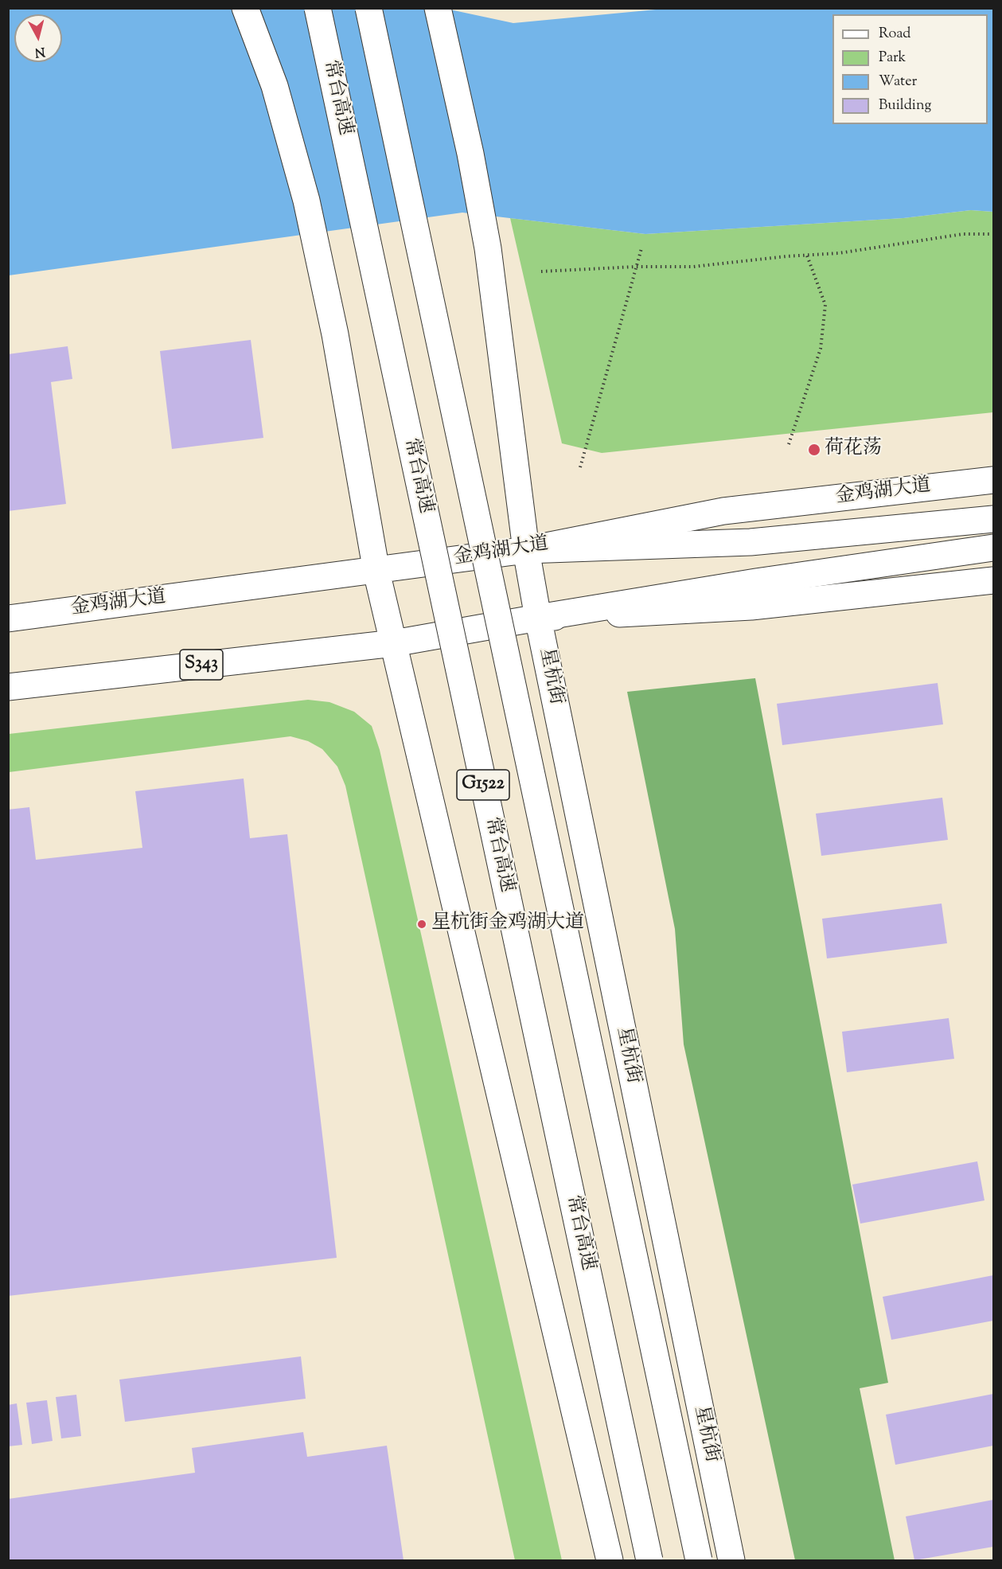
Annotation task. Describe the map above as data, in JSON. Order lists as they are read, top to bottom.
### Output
{
  "streets": {
    "main road": [
      "常台高速",
      "金鸡湖大道",
      "S343",
      "星杭街",
      "G1522"
    ]
  },
  "crossings": [
    ["金鸡湖大道", "星杭街"]
  ],
  "places": ["荷花荡", "星杭街金鸡湖大道"],
  "legend": [
    "Road",
    "Park",
    "Water",
    "Building"
  ],
  "north": "bottom"
}
